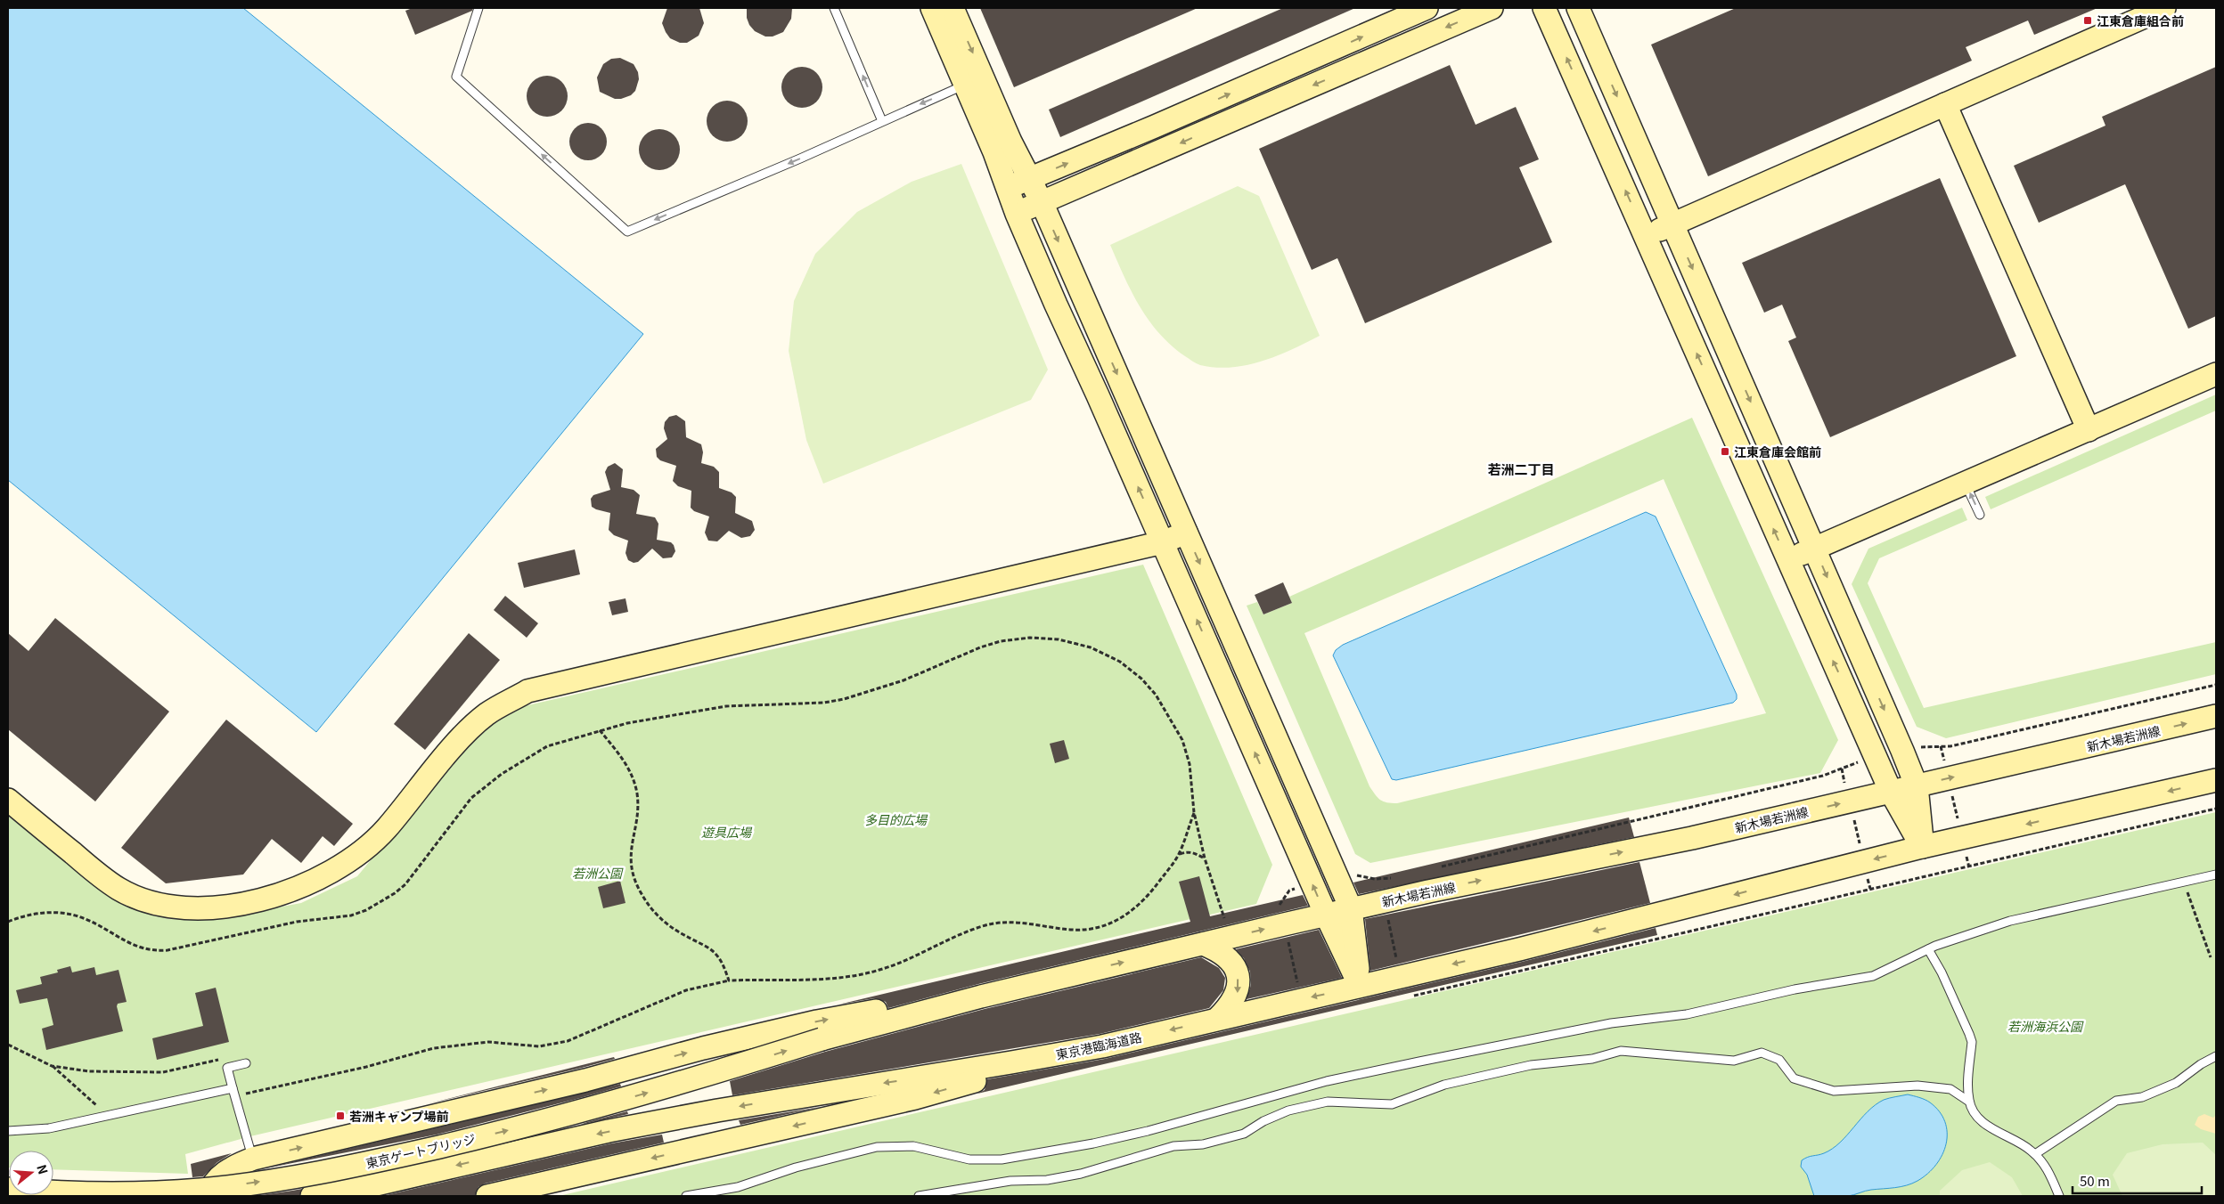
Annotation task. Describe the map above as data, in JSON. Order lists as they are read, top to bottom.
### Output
{
  "streets": {
    "street": ["新木場若洲線", "東京港臨海道路", "東京ゲートブリッジ"]
  },
  "crossings": [
    ["東京港臨海道路", "東京ゲートブリッジ"]
  ],
  "districts": ["若洲二丁目"],
  "parks": [
    "多目的広場",
    "遊具広場",
    "若洲公園",
    "若洲海浜公園"
  ],
  "places": {
    "transit": ["江東倉庫組合前", "江東倉庫会館前", "若洲キャンプ場前"]
  },
  "scale_bar": "50 m",
  "north": "right"
}
